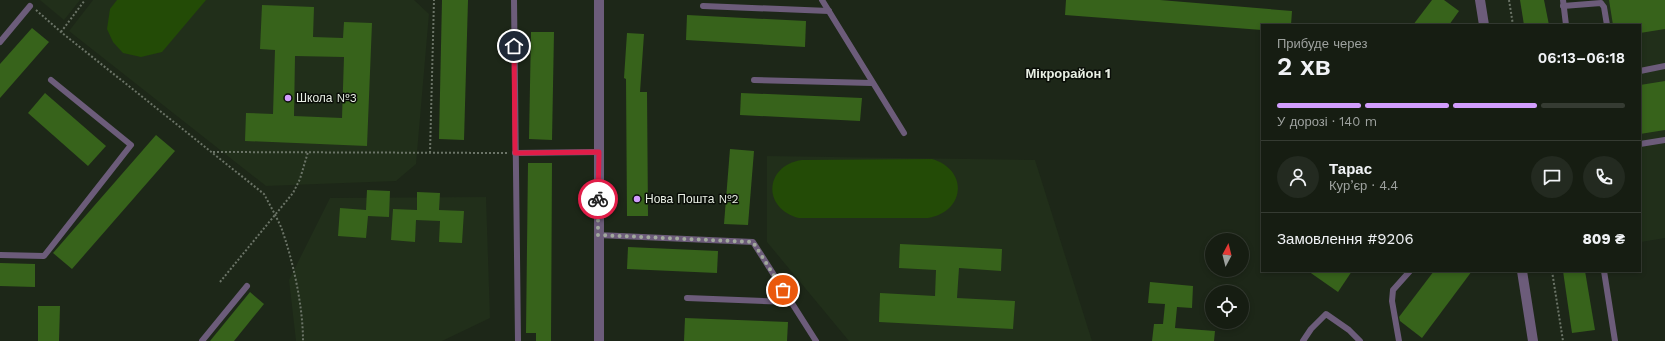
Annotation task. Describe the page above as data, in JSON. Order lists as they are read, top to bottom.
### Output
{
  "districts": ["Мікрорайон 1"],
  "places": ["Школа №3", "Нова Пошта №2"],
  "north": "top",
  "page": {
    "heading": ["2 хв", "Прибуде через", "06:13–06:18"],
    "panel": [
      "Тарас",
      "Кур’єр · 4.4",
      "Замовлення #9206",
      "809 ₴"
    ],
    "bar": "У дорозі · 140 m"
  }
}
